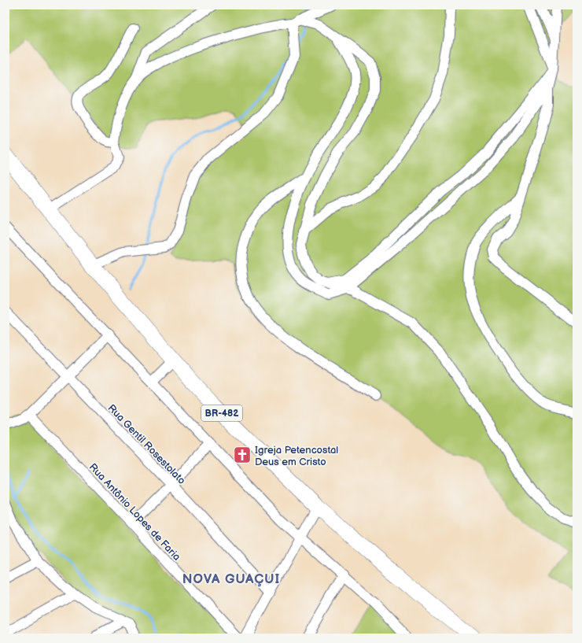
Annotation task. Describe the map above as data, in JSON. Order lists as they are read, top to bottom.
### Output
{
  "streets": {
    "highway": ["BR-482"],
    "street": ["Rua Gentil Rosestolato", "Rua Antônio Lopes de Faria"]
  },
  "districts": ["NOVA GUAÇUI"],
  "places": {
    "church": ["Igreja Petencostal Deus em Cristo"]
  }
}
